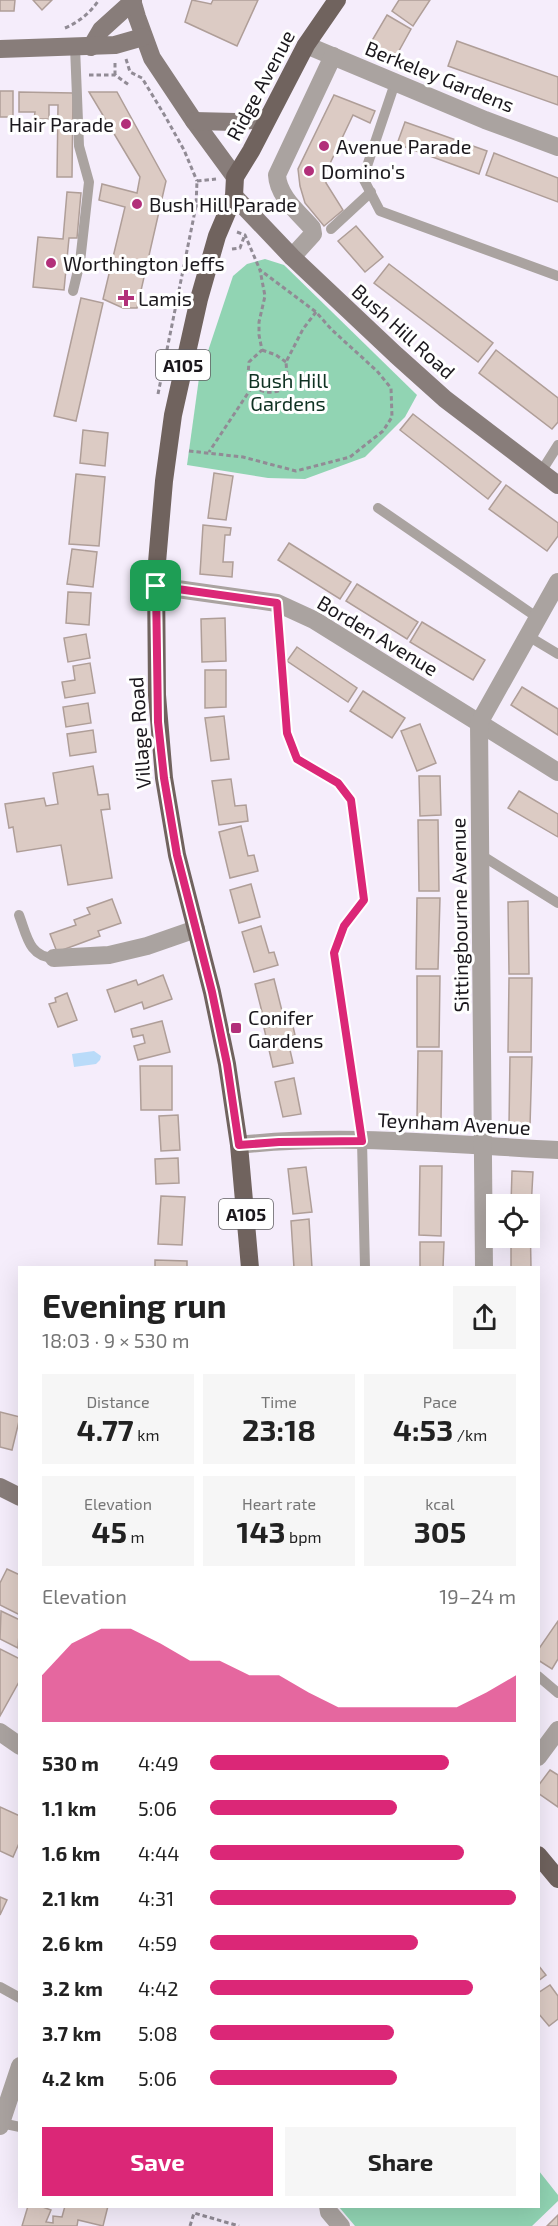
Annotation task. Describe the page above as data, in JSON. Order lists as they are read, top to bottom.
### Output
{
  "streets": {
    "main road": ["Ridge Avenue", "A105", "Village Road"],
    "street": [
      "Berkeley Gardens",
      "Bush Hill Road",
      "Borden Avenue",
      "Sittingbourne Avenue",
      "Teynham Avenue"
    ]
  },
  "crossings": [
    ["Berkeley Gardens", "Ridge Avenue"],
    ["Ridge Avenue", "Bush Hill Road"],
    ["Ridge Avenue", "Village Road"],
    ["Bush Hill Road", "Village Road"],
    ["Borden Avenue", "Village Road"],
    ["Borden Avenue", "Sittingbourne Avenue"],
    ["Village Road", "Teynham Avenue"],
    ["Sittingbourne Avenue", "Teynham Avenue"]
  ],
  "parks": ["Bush Hill Gardens"],
  "places": {
    "other": [
      "Hair Parade",
      "Avenue Parade",
      "Domino's",
      "Bush Hill Parade",
      "Worthington Jeffs"
    ],
    "health": ["Lamis"],
    "transit": ["Conifer Gardens"]
  },
  "page": {
    "heading": ["Evening run", "18:03 · 9 × 530 m"],
    "stats": [
      ["Distance", "4.77 km"],
      ["Time", "23:18"],
      ["Pace", "4:53 /km"],
      ["Elevation", "45 m"],
      ["Heart rate", "143 bpm"],
      ["kcal", "305"]
    ],
    "chart": ["Elevation", "19–24 m"],
    "list": [
      {
        "name": "530 m",
        "note": "4:49"
      },
      {
        "name": "1.1 km",
        "note": "5:06"
      },
      {
        "name": "1.6 km",
        "note": "4:44"
      },
      {
        "name": "2.1 km",
        "note": "4:31"
      },
      {
        "name": "2.6 km",
        "note": "4:59"
      },
      {
        "name": "3.2 km",
        "note": "4:42"
      },
      {
        "name": "3.7 km",
        "note": "5:08"
      },
      {
        "name": "4.2 km",
        "note": "5:06"
      }
    ],
    "buttons": ["Save", "Share"]
  }
}
